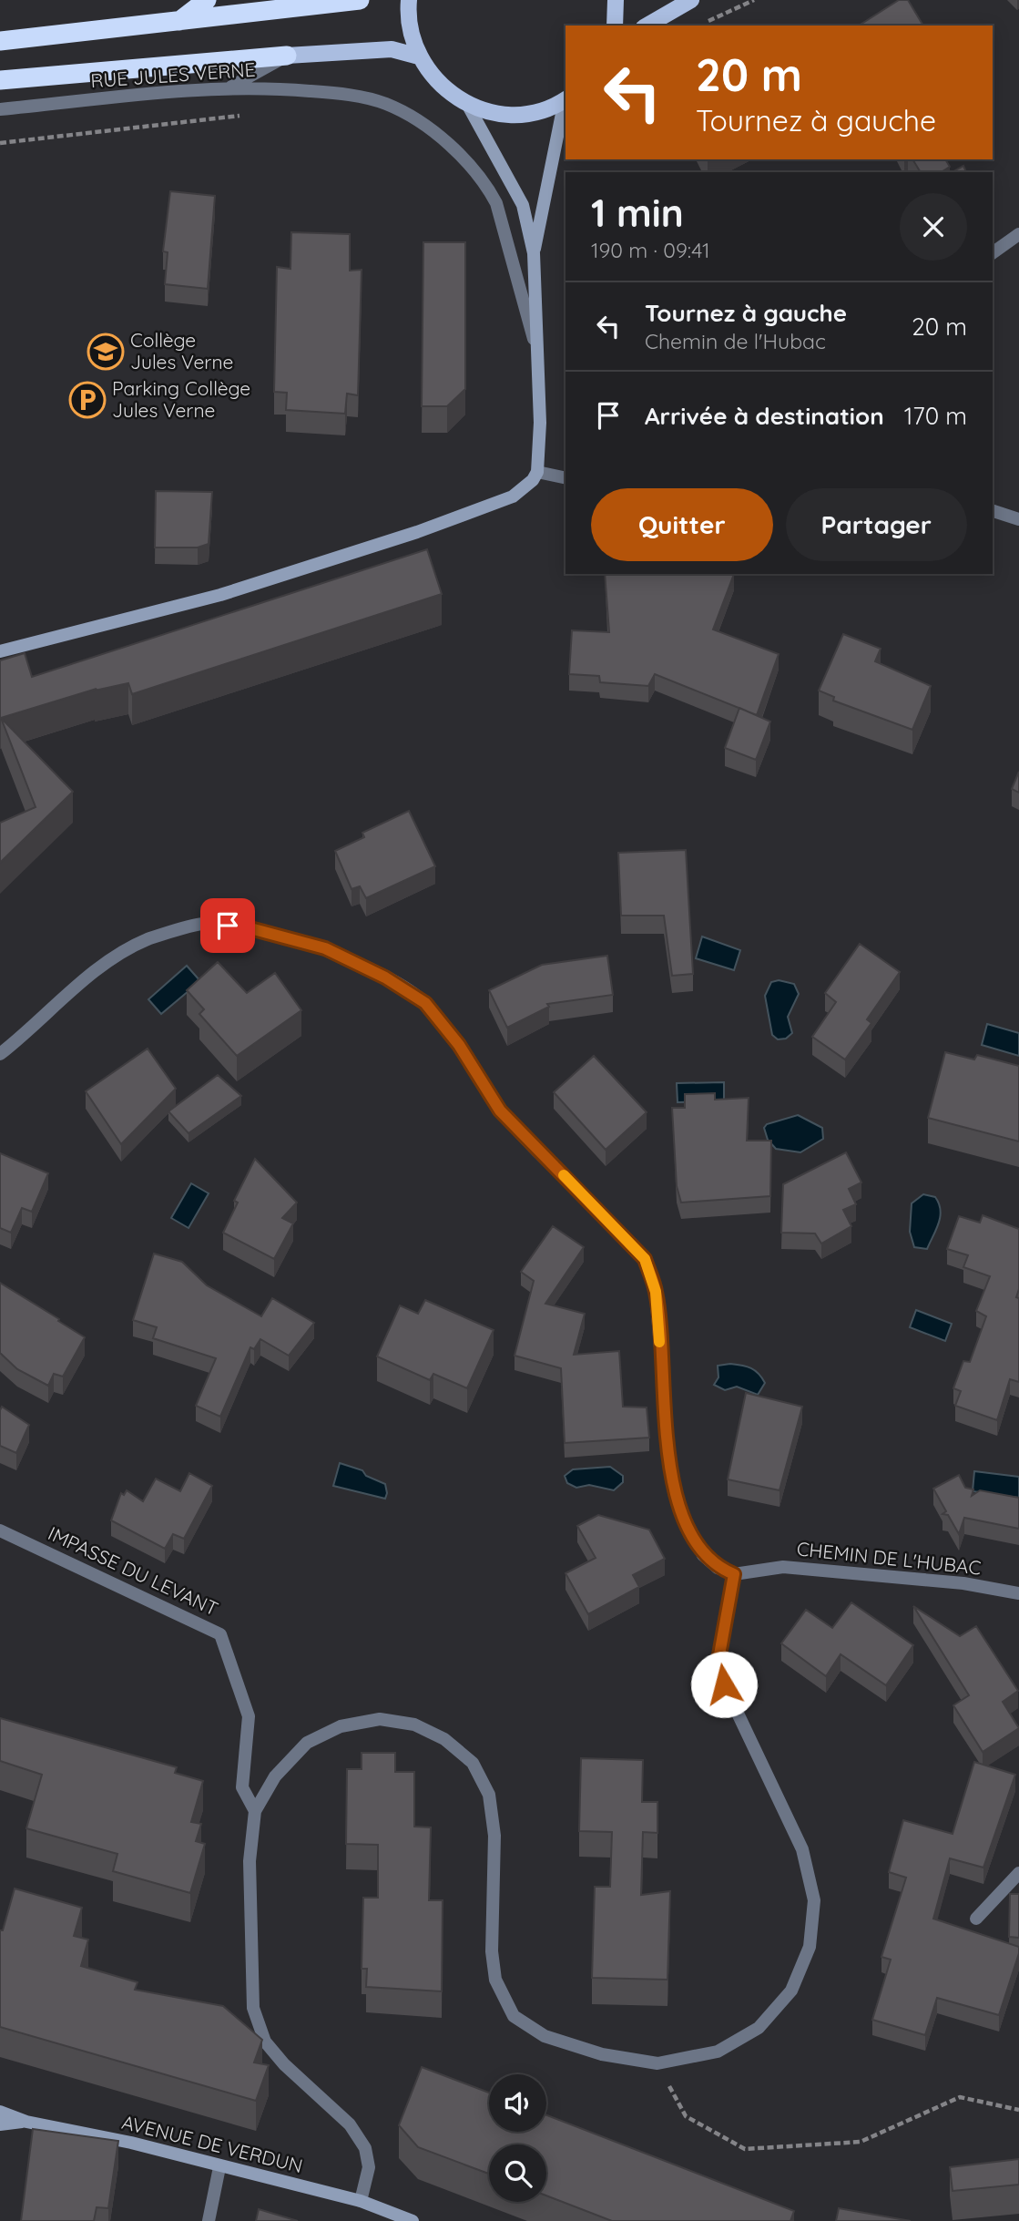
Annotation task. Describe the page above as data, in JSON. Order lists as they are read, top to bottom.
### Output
{
  "streets": {
    "street": [
      "RUE JULES VERNE",
      "CHEMIN DE L'HUBAC",
      "IMPASSE DU LEVANT",
      "AVENUE DE VERDUN"
    ]
  },
  "places": {
    "school or university": ["Collège Jules Verne"],
    "parking": ["Parking Collège Jules Verne"]
  },
  "page": {
    "turn": ["20 m", "Tournez à gauche"],
    "heading": ["1 min", "190 m · 09:41"],
    "list": [
      {
        "name": "Tournez à gauche",
        "note": "Chemin de l'Hubac",
        "value": "20 m"
      },
      {
        "name": "Arrivée à destination",
        "value": "170 m"
      }
    ],
    "buttons": ["Quitter", "Partager"]
  }
}
